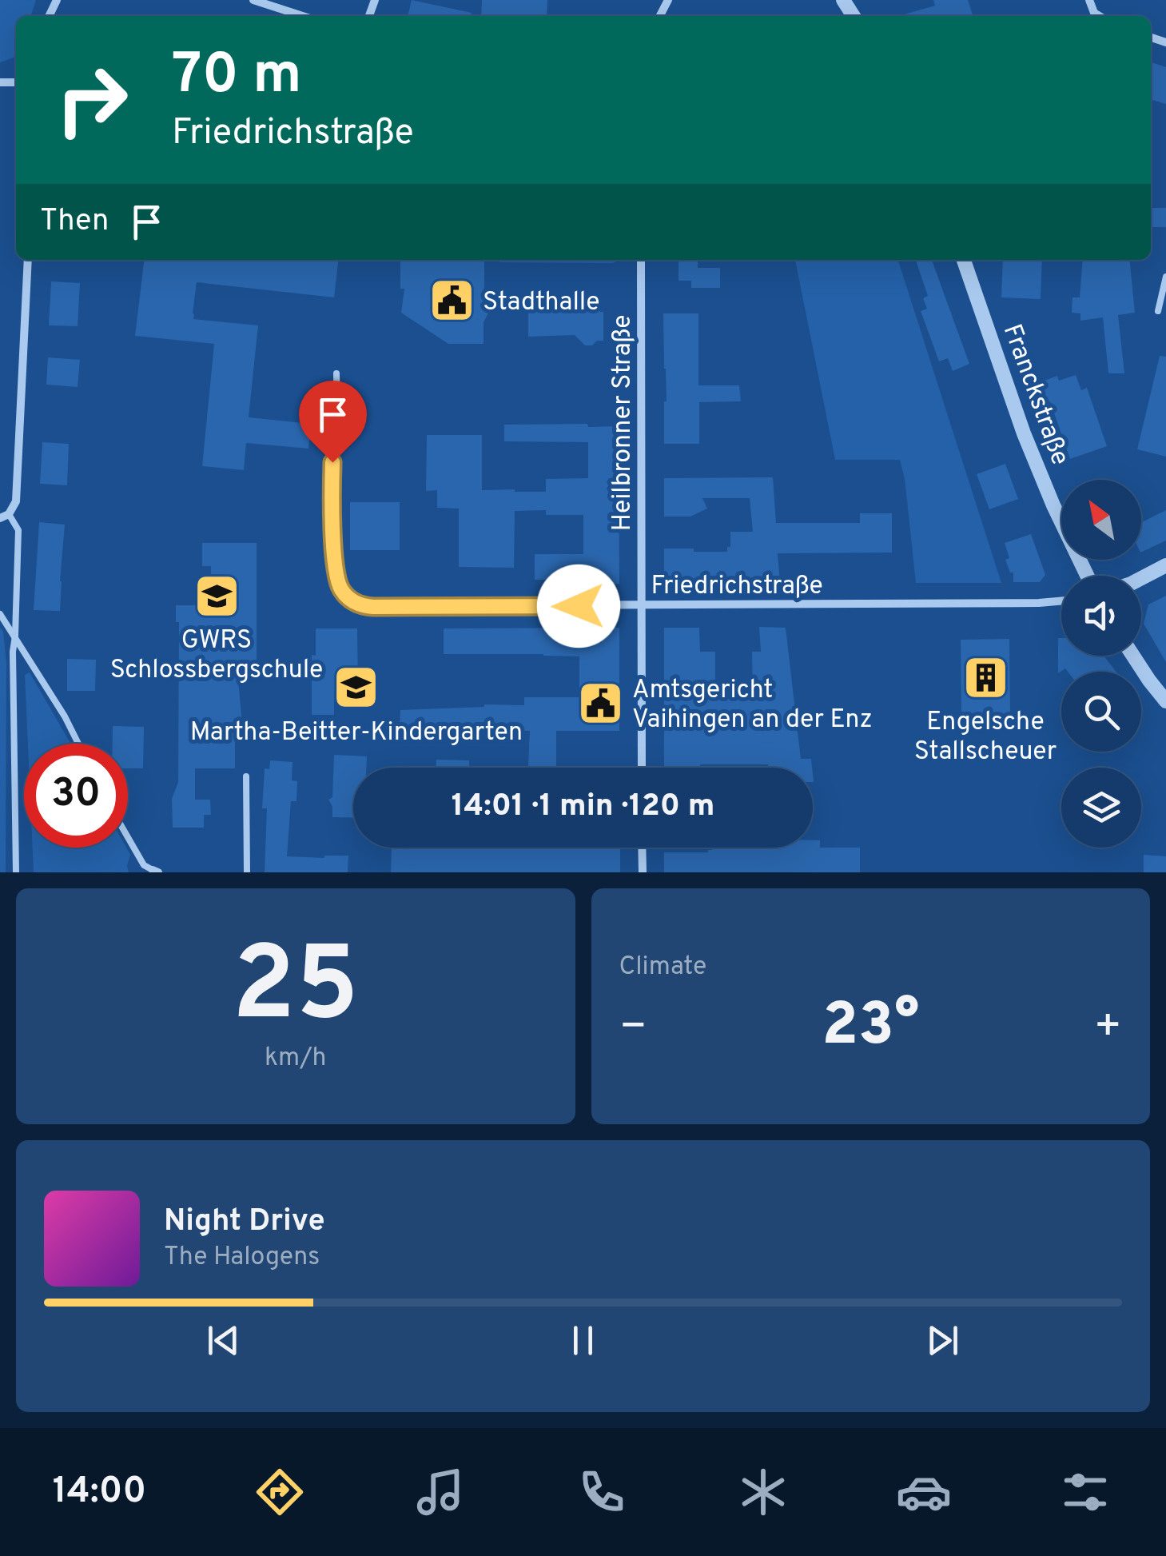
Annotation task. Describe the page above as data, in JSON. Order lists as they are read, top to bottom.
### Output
{
  "streets": {
    "street": ["Franckstraße", "Heilbronner Straße", "Friedrichstraße"]
  },
  "crossings": [
    ["Heilbronner Straße", "Friedrichstraße"]
  ],
  "places": {
    "public building": ["Stadthalle", "Amtsgericht Vaihingen an der Enz"],
    "school or university": ["GWRS Schlossbergschule", "Martha-Beitter-Kindergarten"],
    "building": ["Engelsche Stallscheuer"]
  },
  "north": "top left",
  "page": {
    "turn": ["70 m", "Friedrichstraße"],
    "then": "Then",
    "limit": "30",
    "trip": "14:01 · 1 min · 120 m",
    "tile": [
      ["25", "km/h"],
      "Climate"
    ],
    "heat": ["−", "23°", "+"],
    "song": ["Night Drive", "The Halogens"],
    "tabs": "14:00"
  }
}
